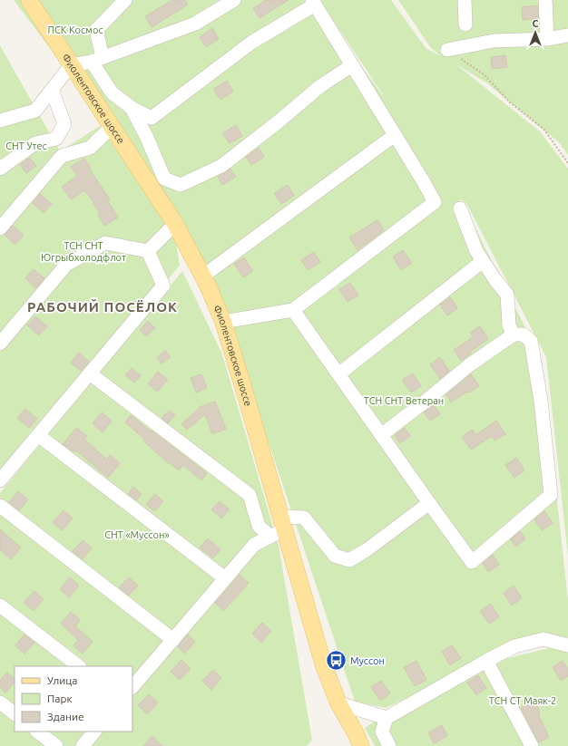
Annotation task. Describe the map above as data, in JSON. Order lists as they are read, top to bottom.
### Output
{
  "streets": {
    "main road": ["Фиолентовское шоссе"]
  },
  "districts": ["РАБОЧИЙ ПОСЁЛОК"],
  "parks": [
    "ПСК Космос",
    "СНТ Утес",
    "ТСН СНТ Югрыбхолодфлот",
    "ТСН СНТ Ветеран",
    "СНТ «Муссон»",
    "ТСН СТ Маяк-2"
  ],
  "places": {
    "bus stop": ["Муссон"]
  },
  "legend": ["Улица", "Парк", "Здание"],
  "north": "top"
}
